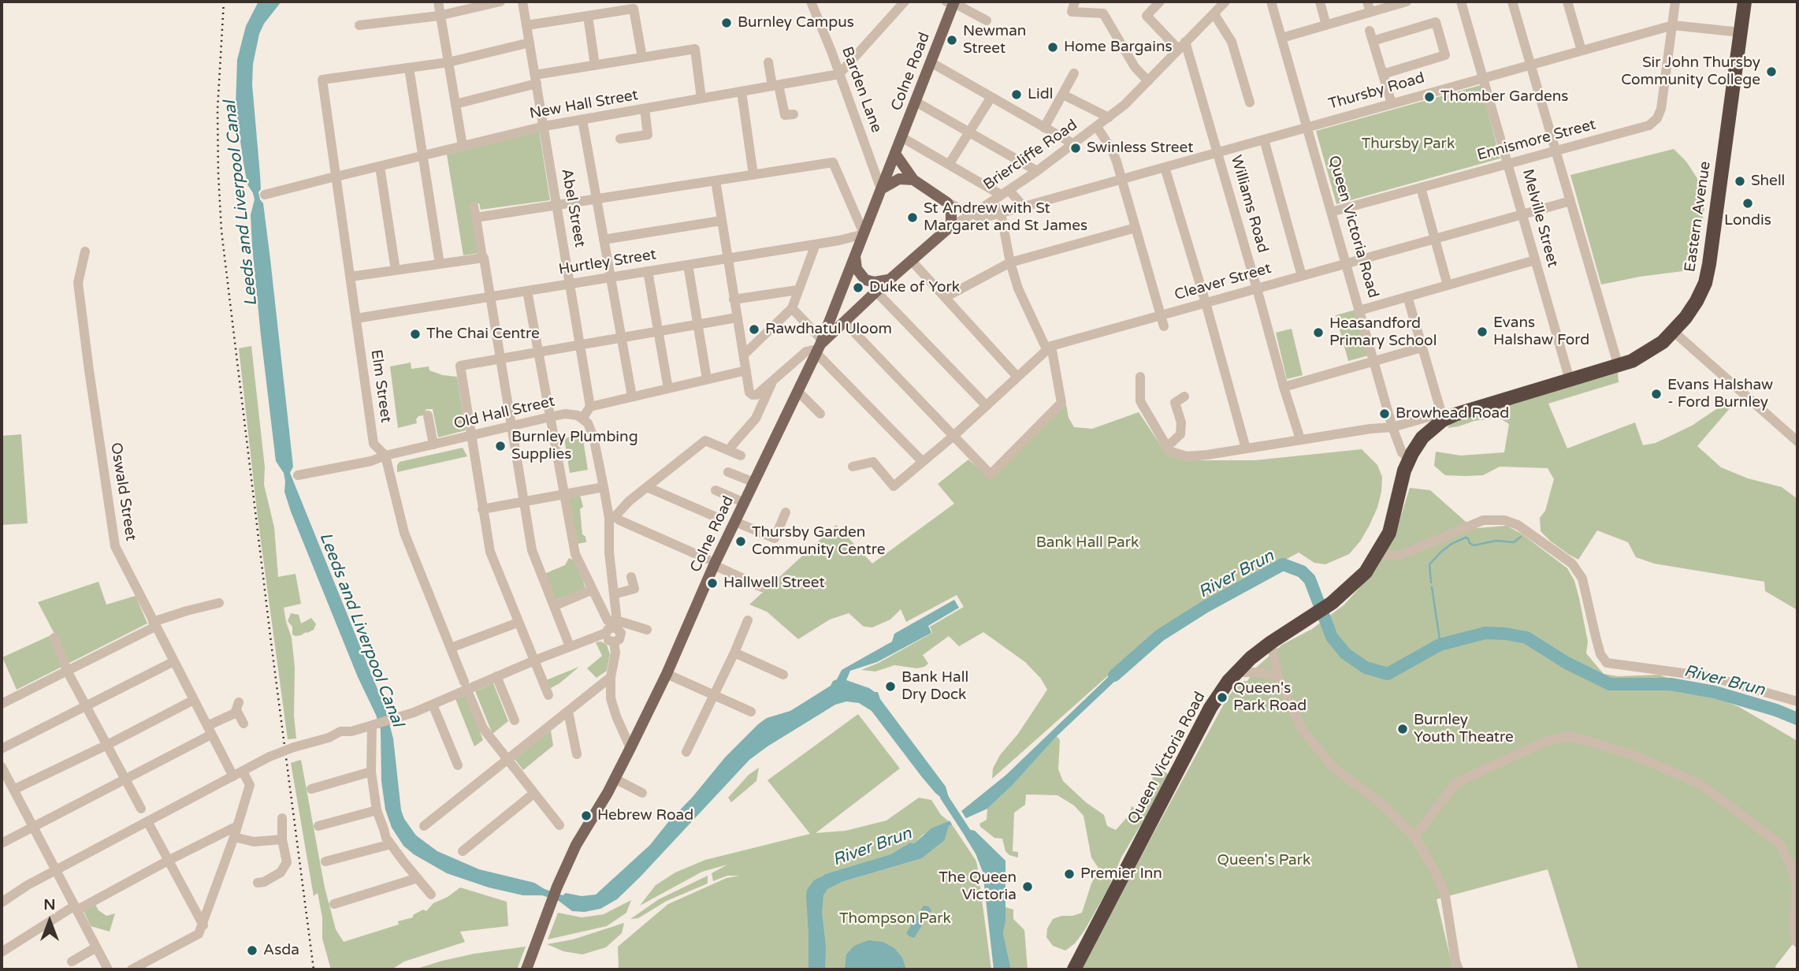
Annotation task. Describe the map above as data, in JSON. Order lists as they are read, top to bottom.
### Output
{
  "streets": {
    "highway": ["Eastern Avenue", "Queen Victoria Road"],
    "main road": ["Colne Road", "Briercliffe Road"],
    "street": [
      "Barden Lane",
      "Thursby Road",
      "New Hall Street",
      "Ennismore Street",
      "Williams Road",
      "Abel Street",
      "Melville Street",
      "Hurtley Street",
      "Cleaver Street",
      "Elm Street",
      "Old Hall Street",
      "Oswald Street"
    ]
  },
  "crossings": [
    ["Colne Road", "Barden Lane"],
    ["Colne Road", "Briercliffe Road"],
    ["Colne Road", "Hurtley Street"],
    ["Barden Lane", "New Hall Street"],
    ["Thursby Road", "Ennismore Street"],
    ["Thursby Road", "Briercliffe Road"],
    ["Thursby Road", "Williams Road"],
    ["Thursby Road", "Eastern Avenue"],
    ["Thursby Road", "Melville Street"],
    ["Thursby Road", "Queen Victoria Road"],
    ["New Hall Street", "Abel Street"],
    ["New Hall Street", "Elm Street"],
    ["Ennismore Street", "Melville Street"],
    ["Ennismore Street", "Queen Victoria Road"],
    ["Briercliffe Road", "Williams Road"],
    ["Williams Road", "Cleaver Street"],
    ["Abel Street", "Hurtley Street"],
    ["Eastern Avenue", "Melville Street"],
    ["Eastern Avenue", "Queen Victoria Road"],
    ["Melville Street", "Cleaver Street"],
    ["Queen Victoria Road", "Cleaver Street"],
    ["Hurtley Street", "Elm Street"],
    ["Elm Street", "Old Hall Street"]
  ],
  "water": ["Leeds and Liverpool Canal", "River Brun"],
  "parks": [
    "Thursby Park",
    "Bank Hall Park",
    "Queen's Park",
    "Thompson Park"
  ],
  "places": [
    "Burnley Campus",
    "Newman Street",
    "Home Bargains",
    "Sir John Thursby Community College",
    "Lidl",
    "Thomber Gardens",
    "Swinless Street",
    "Shell",
    "Londis",
    "St Andrew with St Margaret and St James",
    "Duke of York",
    "Rawdhatul Uloom",
    "Evans Halshaw Ford",
    "Heasandford Primary School",
    "The Chai Centre",
    "Evans Halshaw - Ford Burnley",
    "Browhead Road",
    "Burnley Plumbing Supplies",
    "Thursby Garden Community Centre",
    "Hallwell Street",
    "Bank Hall Dry Dock",
    "Queen's Park Road",
    "Burnley Youth Theatre",
    "Hebrew Road",
    "Premier Inn",
    "The Queen Victoria",
    "Asda"
  ],
  "north": "top"
}
